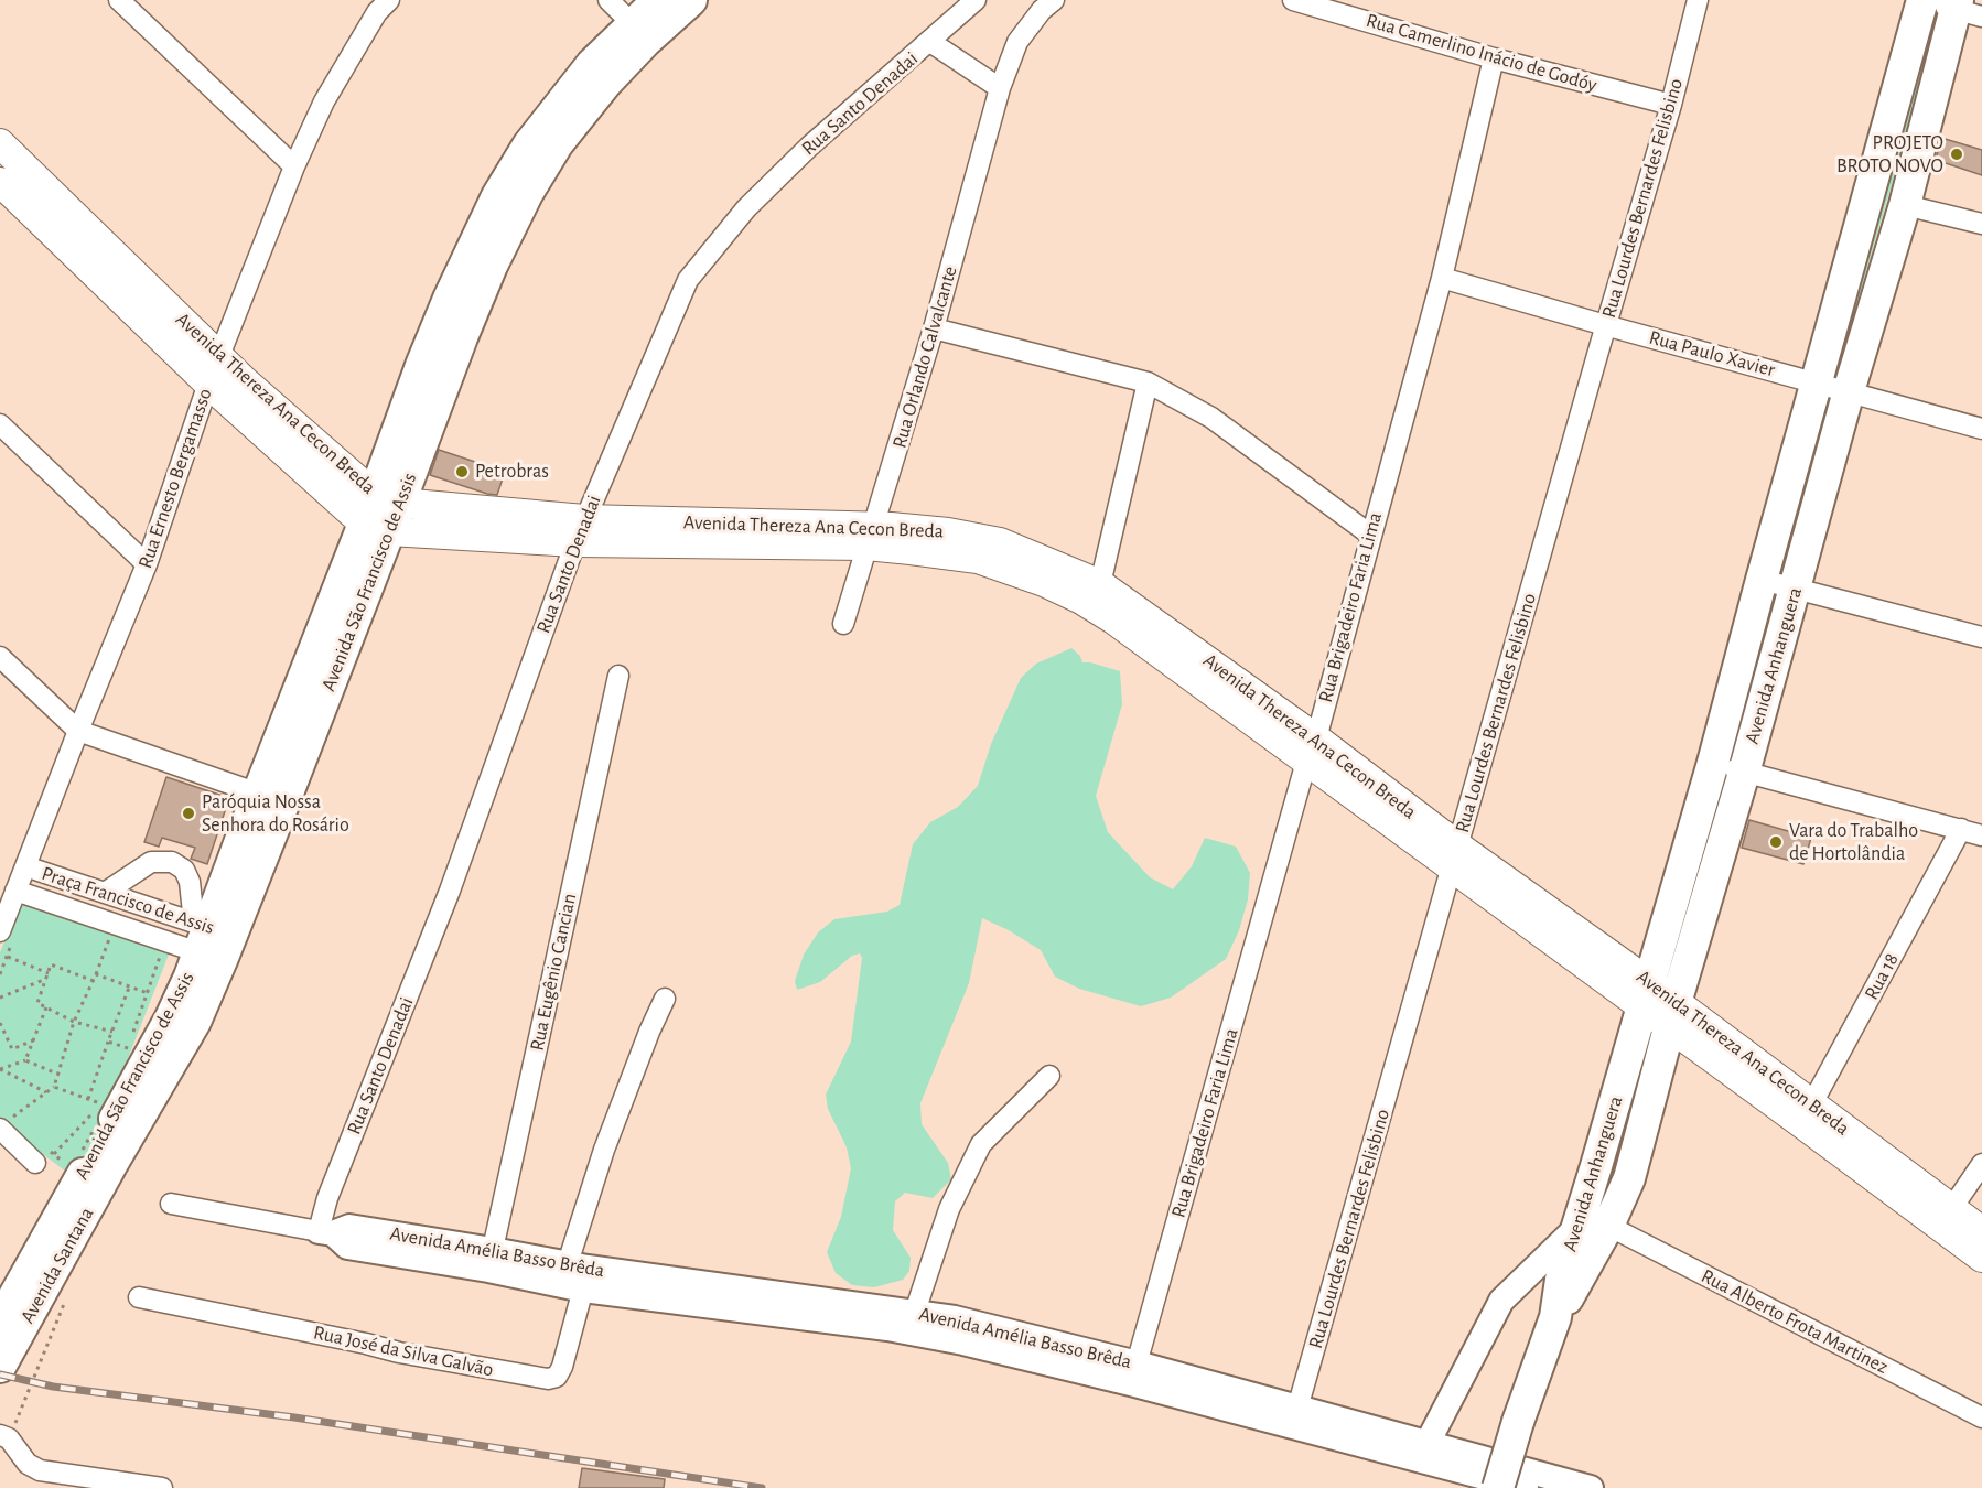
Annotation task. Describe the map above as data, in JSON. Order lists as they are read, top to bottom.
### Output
{
  "streets": {
    "main road": [
      "Avenida Thereza Ana Cecon Breda",
      "Avenida São Francisco de Assis",
      "Avenida Anhanguera",
      "Avenida Santana"
    ],
    "street": [
      "Rua Camerlino Inácio de Godóy",
      "Rua Santo Denadai",
      "Rua Lourdes Bernardes Felisbino",
      "Rua Paulo Xavier",
      "Rua Orlando Calvalcante",
      "Rua Ernesto Bergamasso",
      "Rua Brigadeiro Faria Lima",
      "Praça Francisco de Assis",
      "Rua Eugênio Cancian",
      "Rua 18",
      "Avenida Amélia Basso Brêda",
      "Rua Alberto Frota Martinez",
      "Rua José da Silva Galvão"
    ]
  },
  "crossings": [
    ["Rua Camerlino Inácio de Godóy", "Rua Lourdes Bernardes Felisbino"],
    ["Rua Camerlino Inácio de Godóy", "Rua Brigadeiro Faria Lima"],
    ["Rua Santo Denadai", "Avenida Thereza Ana Cecon Breda"],
    ["Rua Santo Denadai", "Avenida Amélia Basso Brêda"],
    ["Rua Lourdes Bernardes Felisbino", "Rua Paulo Xavier"],
    ["Rua Lourdes Bernardes Felisbino", "Avenida Thereza Ana Cecon Breda"],
    ["Rua Lourdes Bernardes Felisbino", "Avenida Amélia Basso Brêda"],
    ["Rua Paulo Xavier", "Rua Brigadeiro Faria Lima"],
    ["Rua Paulo Xavier", "Avenida Anhanguera"],
    ["Rua Orlando Calvalcante", "Avenida Thereza Ana Cecon Breda"],
    ["Avenida Thereza Ana Cecon Breda", "Rua Ernesto Bergamasso"],
    ["Avenida Thereza Ana Cecon Breda", "Avenida São Francisco de Assis"],
    ["Avenida Thereza Ana Cecon Breda", "Rua Brigadeiro Faria Lima"],
    ["Avenida Thereza Ana Cecon Breda", "Avenida Anhanguera"],
    ["Avenida Thereza Ana Cecon Breda", "Rua 18"],
    ["Rua Ernesto Bergamasso", "Praça Francisco de Assis"],
    ["Avenida São Francisco de Assis", "Praça Francisco de Assis"],
    ["Avenida São Francisco de Assis", "Avenida Santana"],
    ["Rua Brigadeiro Faria Lima", "Avenida Amélia Basso Brêda"],
    ["Avenida Anhanguera", "Rua Alberto Frota Martinez"],
    ["Rua Eugênio Cancian", "Avenida Amélia Basso Brêda"],
    ["Avenida Amélia Basso Brêda", "Rua José da Silva Galvão"]
  ],
  "places": [
    "PROJETO BROTO NOVO",
    "Petrobras",
    "Paróquia Nossa Senhora do Rosário",
    "Vara do Trabalho de Hortolândia"
  ]
}
